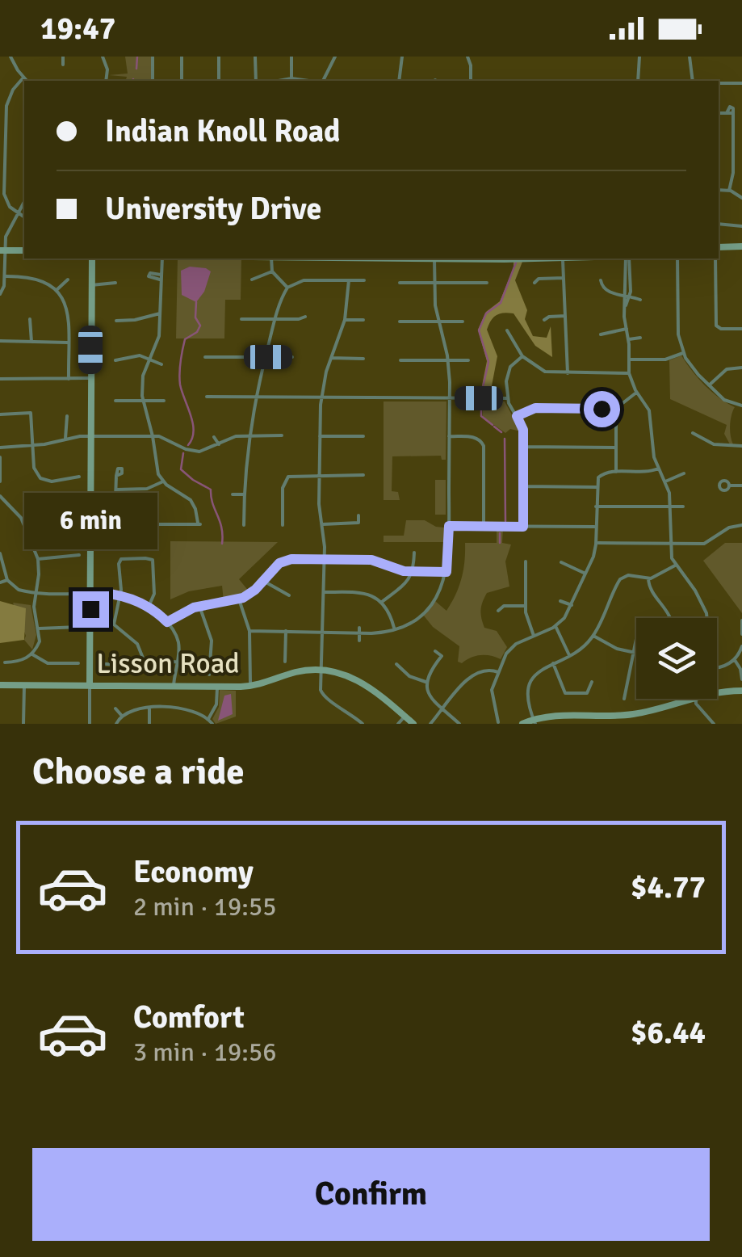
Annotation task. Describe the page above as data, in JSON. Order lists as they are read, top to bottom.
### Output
{
  "streets": {
    "street": ["Lisson Road"]
  },
  "page": {
    "status": "19:47",
    "banner": ["Indian Knoll Road", "University Drive"],
    "bubble": "6 min",
    "heading": "Choose a ride",
    "list": [
      {
        "name": "Economy",
        "note": "2 min · 19:55",
        "value": "$4.77"
      },
      {
        "name": "Comfort",
        "note": "3 min · 19:56",
        "value": "$6.44"
      }
    ],
    "buttons": "Confirm"
  }
}
